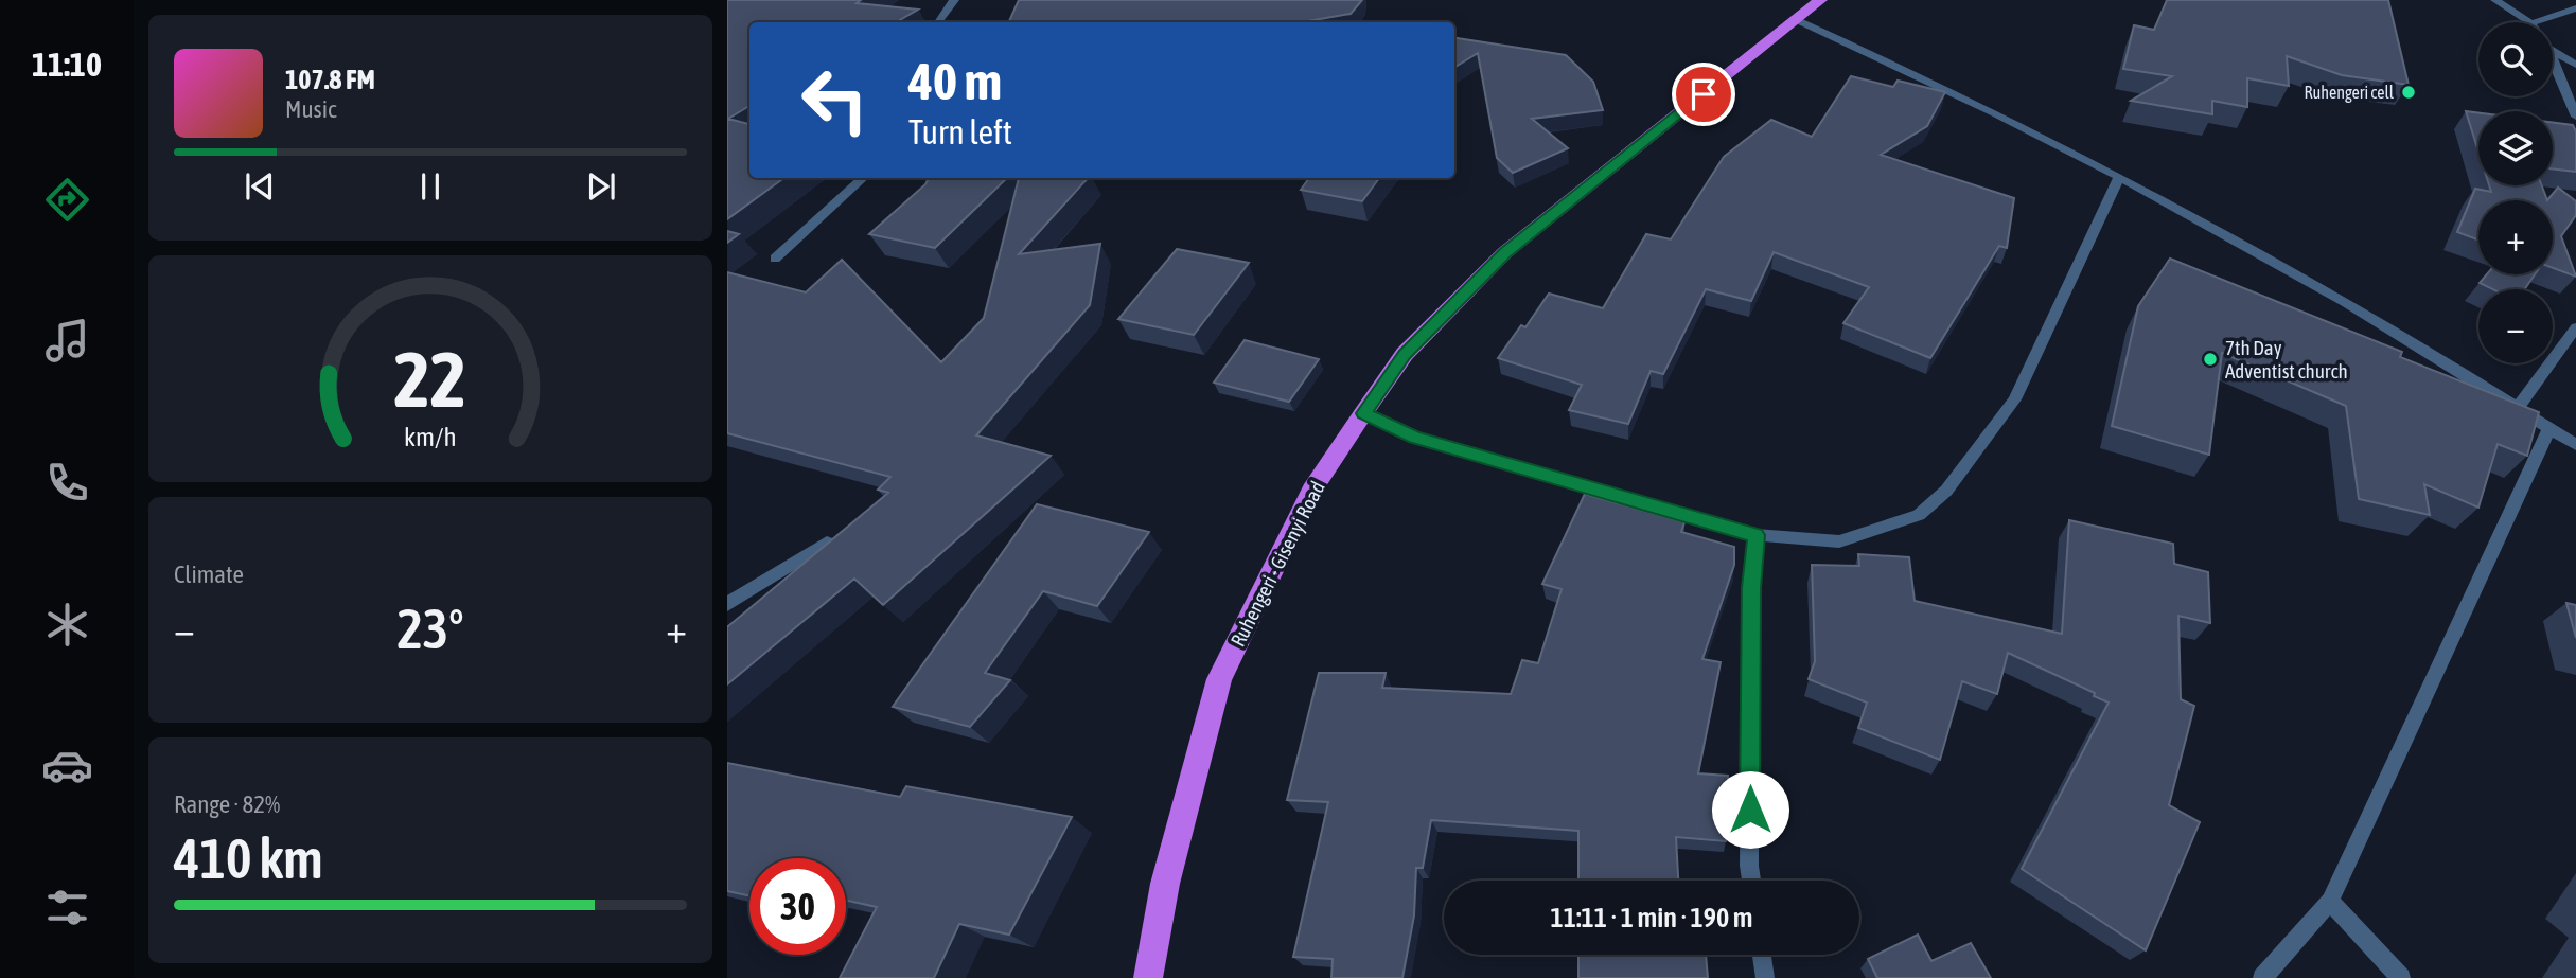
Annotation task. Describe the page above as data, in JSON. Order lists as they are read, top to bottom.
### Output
{
  "streets": {
    "highway": ["Ruhengeri - Gisenyi Road"]
  },
  "places": ["Ruhengeri cell", "7th Day Adventist church"],
  "page": {
    "tabs": "11:10",
    "map_buttons": ["+", "−"],
    "turn": ["40 m", "Turn left"],
    "song": ["107.8 FM", "Music"],
    "tile": [
      "Climate",
      ["Range · 82%", "410 km"]
    ],
    "heat": ["−", "23°", "+"],
    "limit": "30",
    "trip": "11:11 · 1 min · 190 m",
    "gauge": ["22", "km/h"]
  }
}
